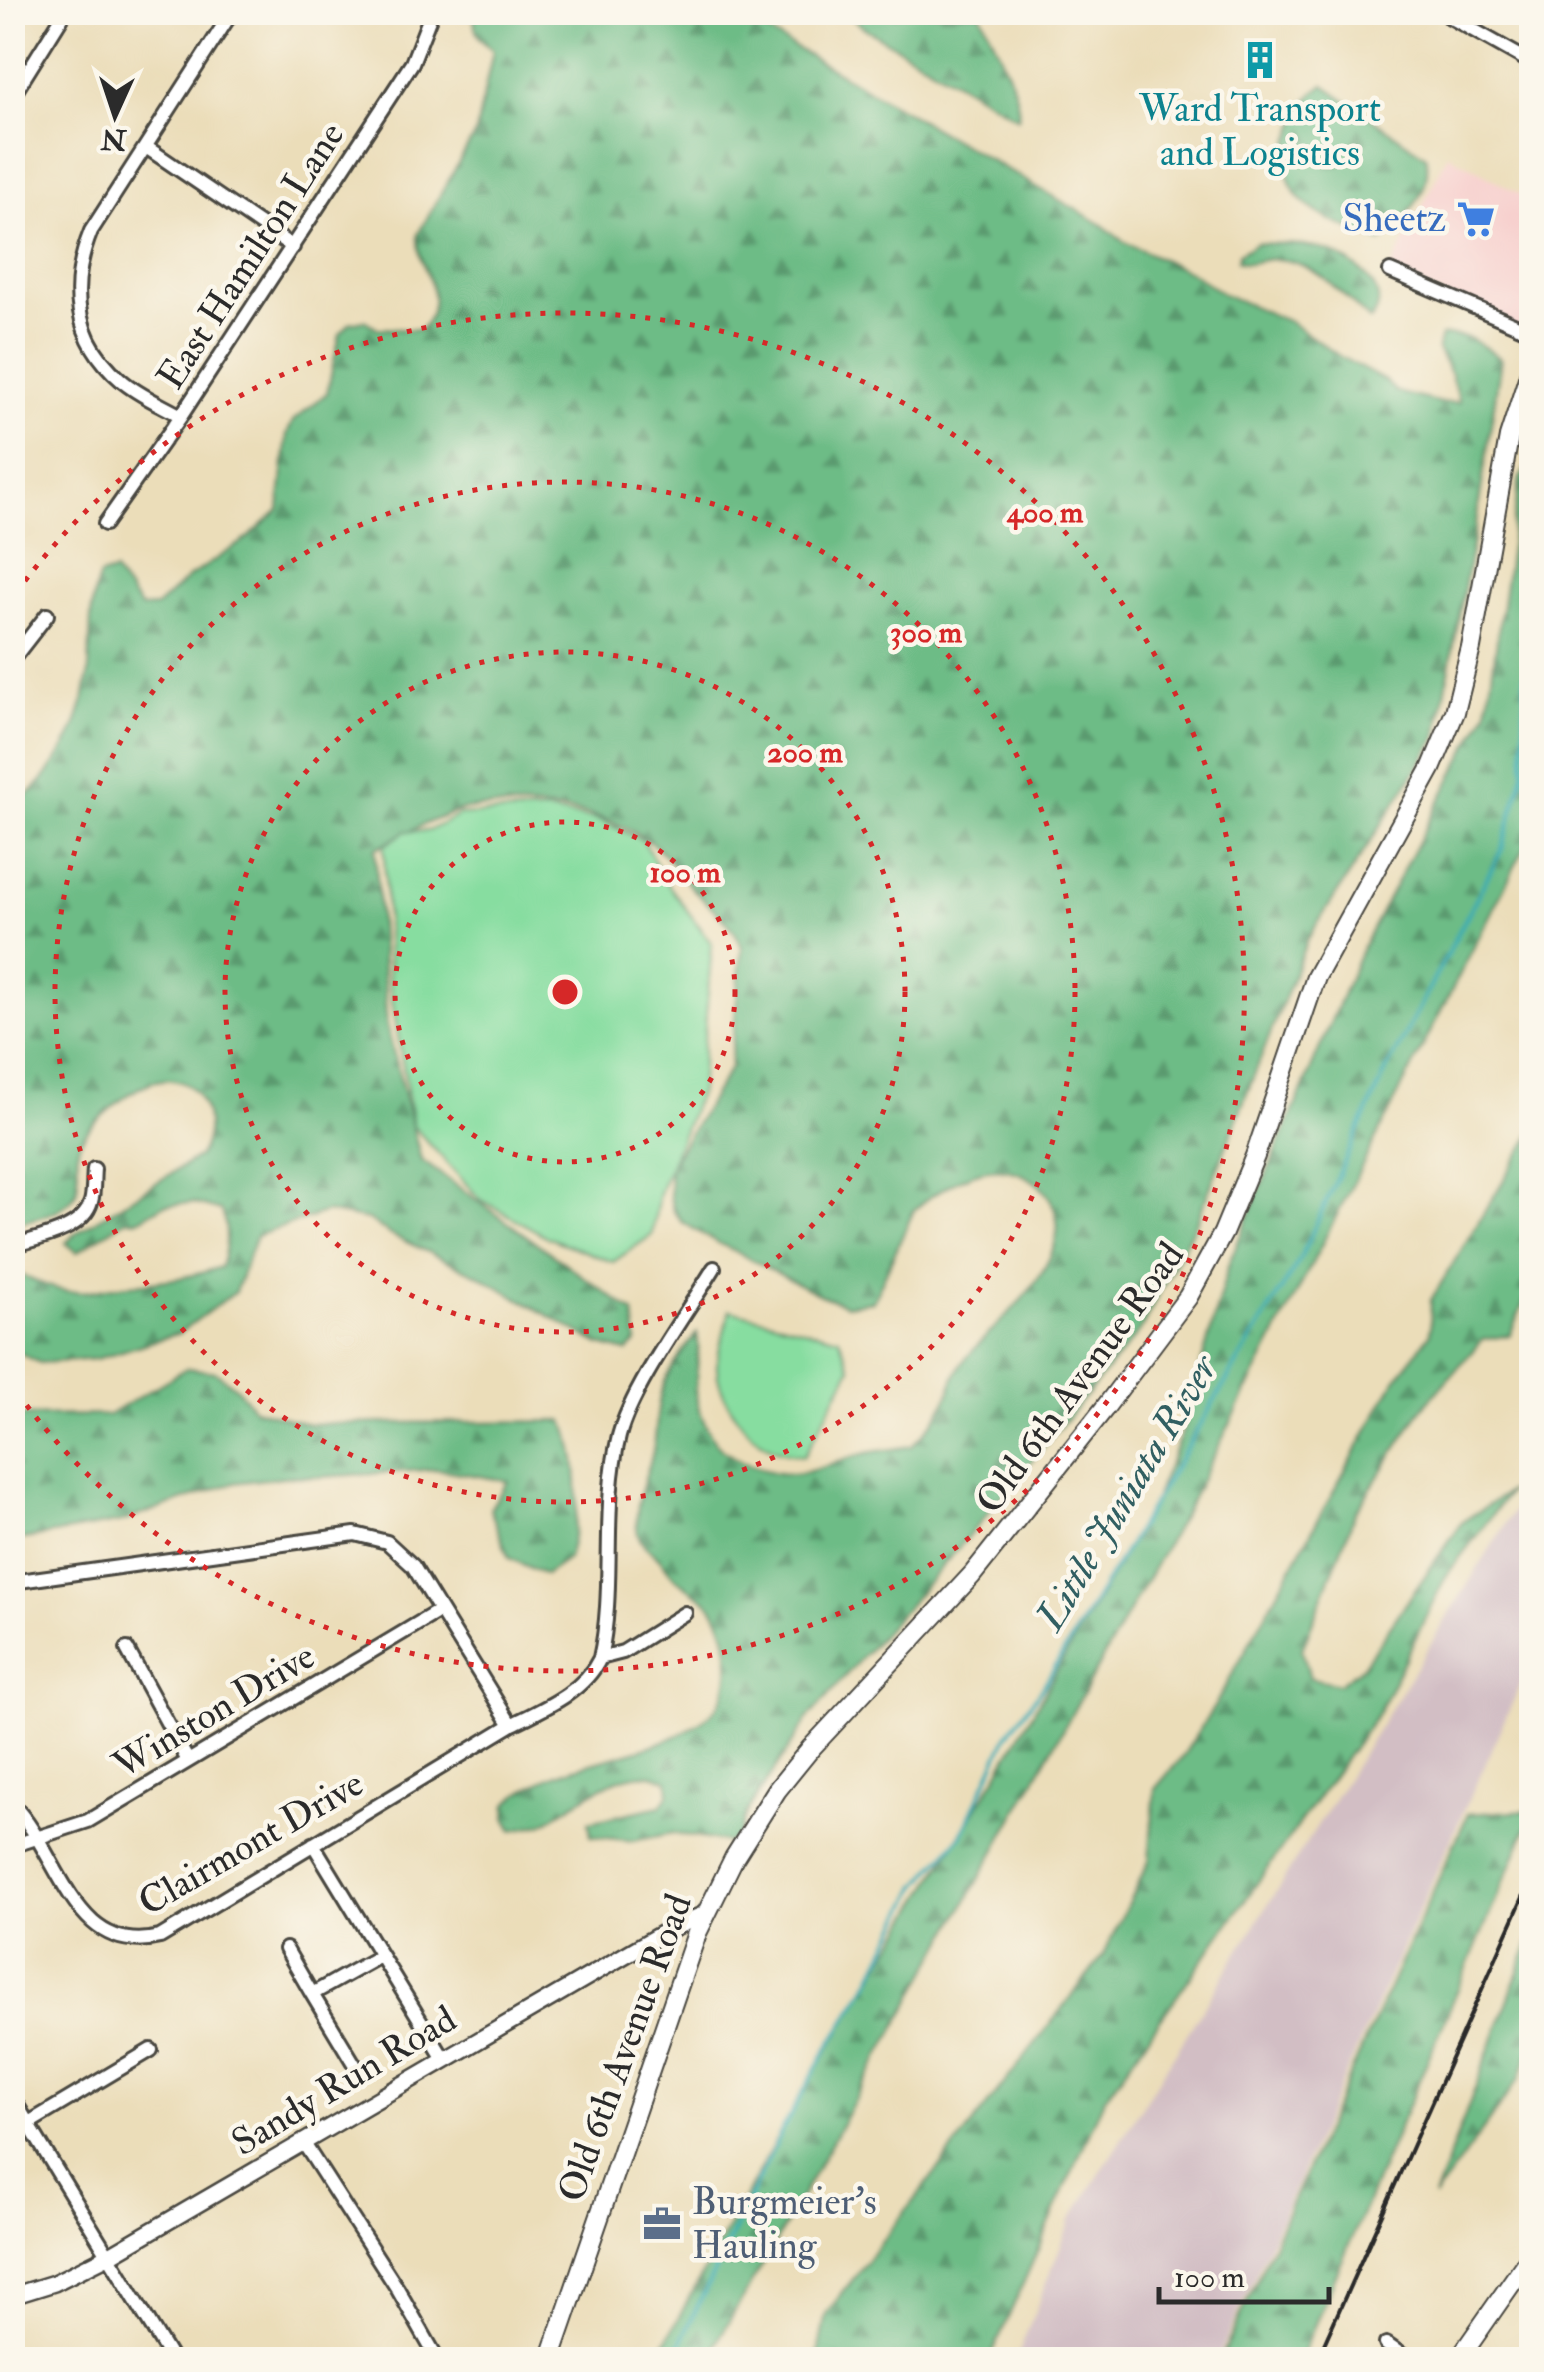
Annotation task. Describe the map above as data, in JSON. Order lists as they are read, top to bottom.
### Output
{
  "streets": {
    "main road": ["Old 6th Avenue Road"],
    "street": [
      "East Hamilton Lane",
      "Winston Drive",
      "Clairmont Drive",
      "Sandy Run Road"
    ]
  },
  "crossings": [
    ["Old 6th Avenue Road", "Sandy Run Road"],
    ["Winston Drive", "Clairmont Drive"]
  ],
  "water": ["Little Juniata River"],
  "places": {
    "building": ["Ward Transport and Logistics"],
    "supermarket": ["Sheetz"],
    "office": ["Burgmeier's Hauling"]
  },
  "scale_bar": "100 m",
  "north": "bottom",
  "rings": [
    "400 m",
    "300 m",
    "200 m",
    "100 m"
  ]
}
